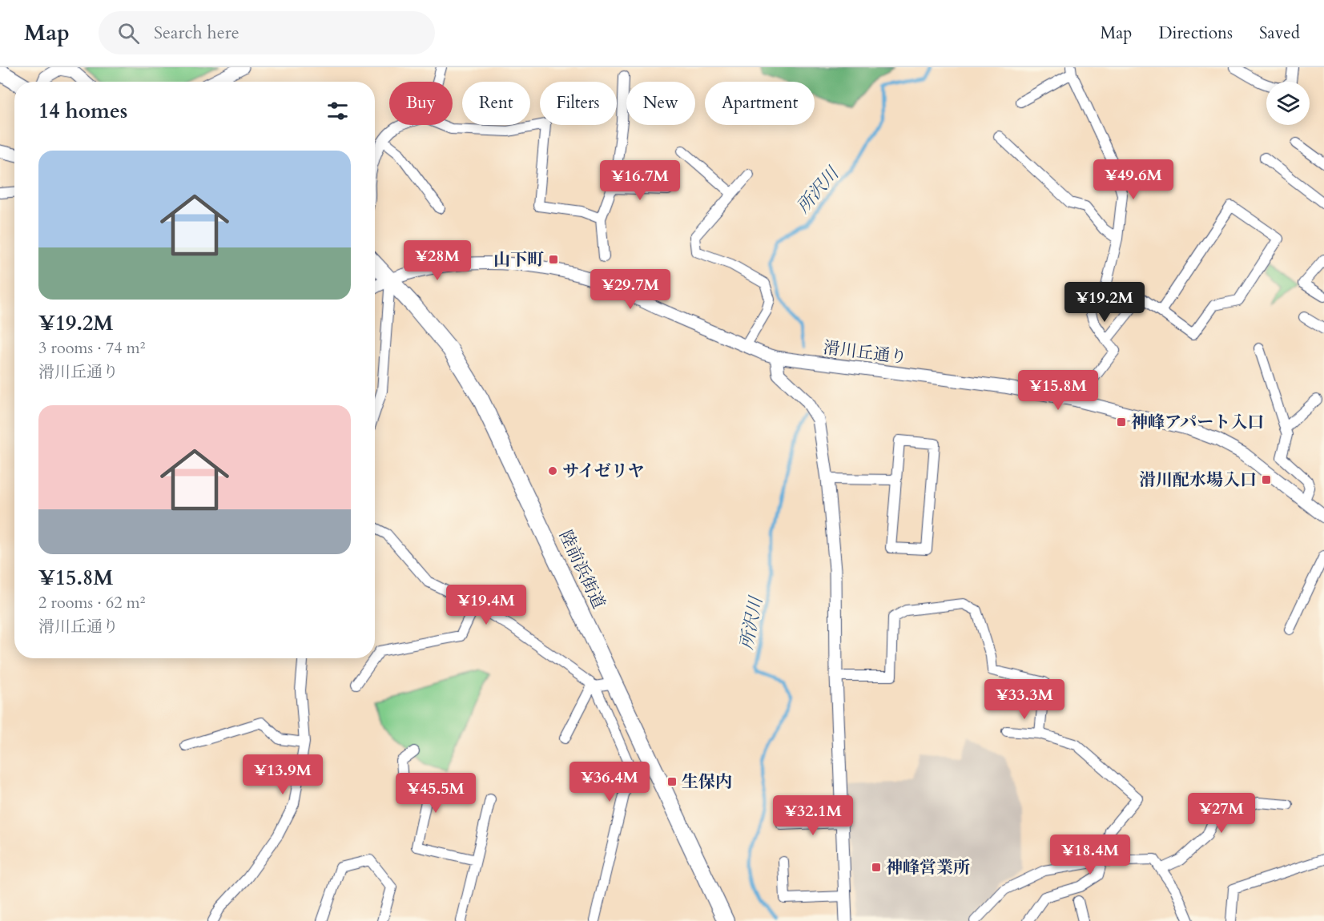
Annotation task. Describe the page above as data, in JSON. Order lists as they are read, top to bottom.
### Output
{
  "streets": {
    "highway": ["陸前浜街道"],
    "street": ["滑川丘通り"]
  },
  "crossings": [
    ["滑川丘通り", "陸前浜街道"]
  ],
  "water": ["所沢川"],
  "places": {
    "transit": [
      "山下町",
      "神峰アパート入口",
      "滑川配水場入口",
      "生保内",
      "神峰営業所"
    ],
    "other": ["サイゼリヤ"]
  },
  "page": {
    "header": "Map",
    "search": "Search here",
    "nav": ["Map", "Directions", "Saved"],
    "chip": [
      "Buy",
      "Rent",
      "Filters",
      "New",
      "Apartment"
    ],
    "heading": "14 homes",
    "list": [
      {
        "name": "¥19.2M",
        "note": "3 rooms · 74 m² · 滑川丘通り"
      },
      {
        "name": "¥15.8M",
        "note": "2 rooms · 62 m² · 滑川丘通り"
      }
    ],
    "price": [
      "¥49.6M",
      "¥16.7M",
      "¥28M",
      "¥29.7M",
      "¥19.2M",
      "¥15.8M",
      "¥19.4M",
      "¥33.3M",
      "¥13.9M",
      "¥36.4M",
      "¥45.5M",
      "¥27M",
      "¥32.1M",
      "¥18.4M"
    ]
  }
}
